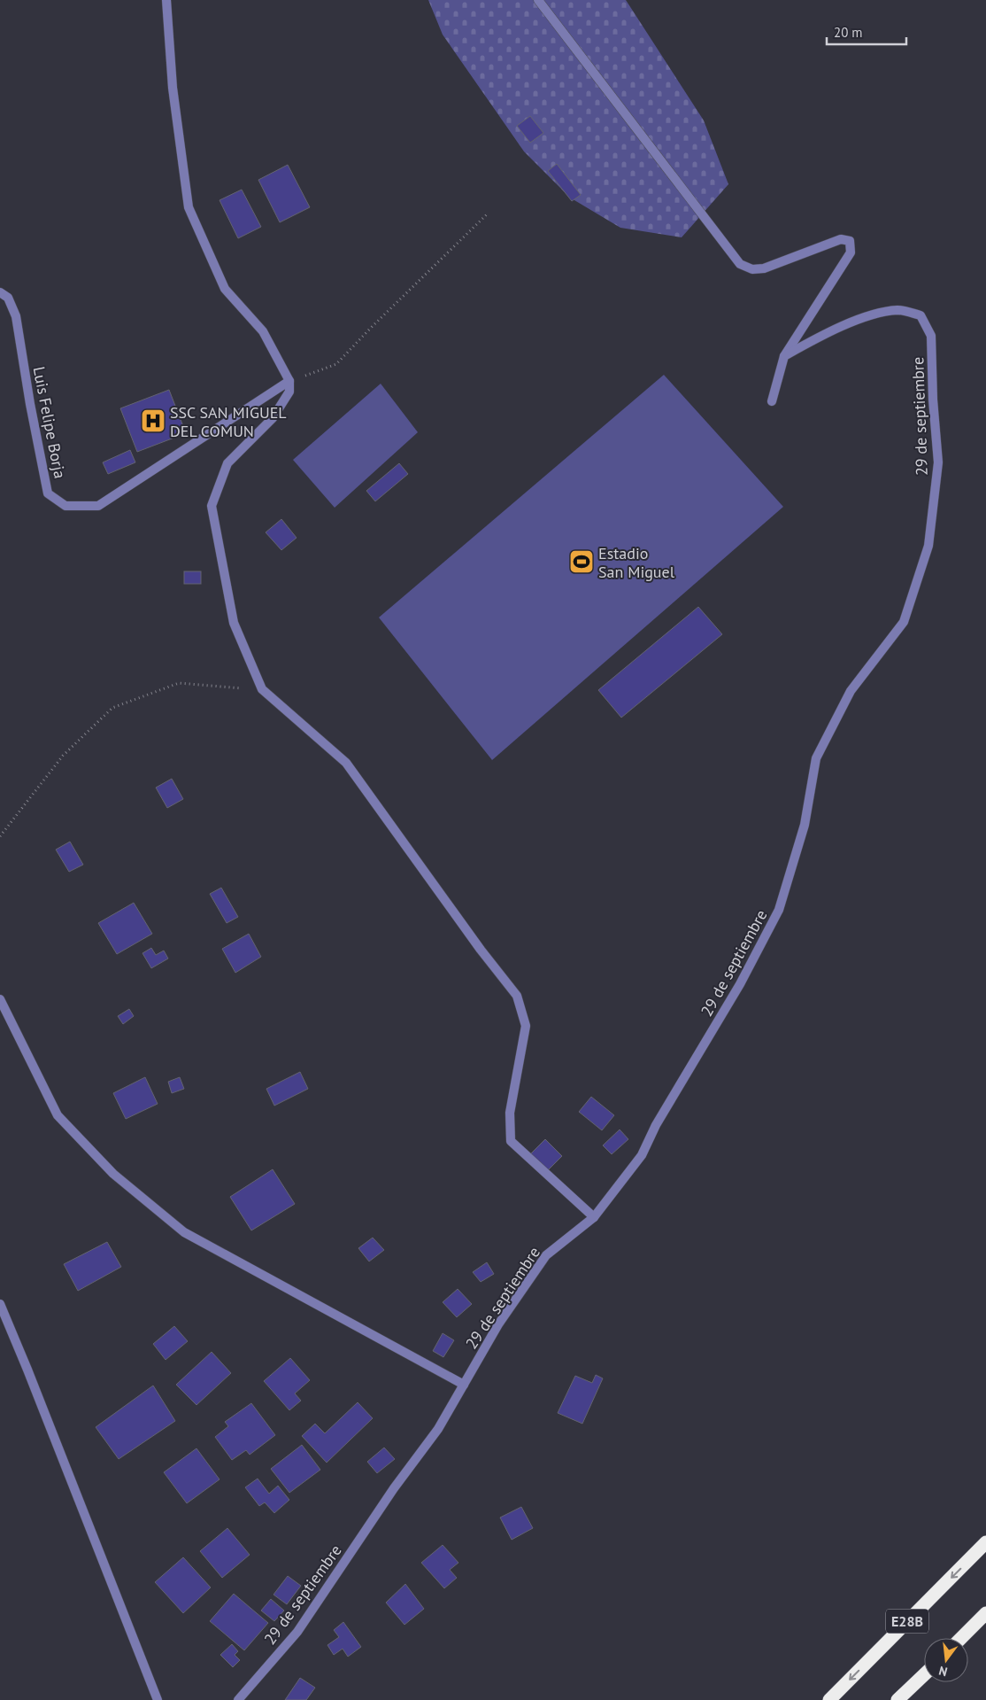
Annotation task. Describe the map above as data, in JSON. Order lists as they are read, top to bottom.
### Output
{
  "streets": {
    "highway": ["E28B"],
    "street": ["29 de septiembre", "Luis Felipe Borja"]
  },
  "places": {
    "hospital": ["SSC SAN MIGUEL DEL COMUN"],
    "sports": ["Estadio San Miguel"]
  },
  "scale_bar": "20 m",
  "north": "bottom"
}
